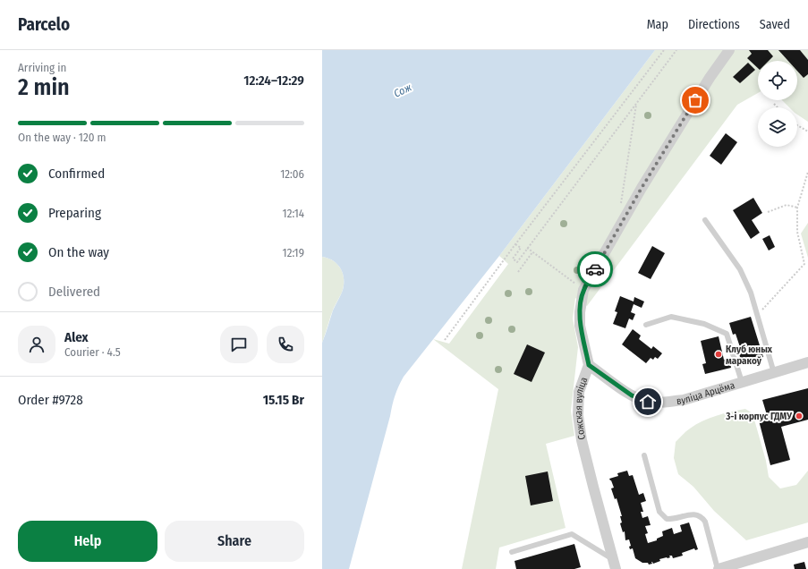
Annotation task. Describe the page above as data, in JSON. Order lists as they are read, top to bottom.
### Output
{
  "streets": {
    "street": ["вуліца Арцёма", "Сожская вуліца"]
  },
  "crossings": [
    ["вуліца Арцёма", "Сожская вуліца"]
  ],
  "water": ["Сож"],
  "places": ["Клуб юных маракоў", "3-і корпус ГДМУ"],
  "page": {
    "header": "Parcelo",
    "nav": ["Map", "Directions", "Saved"],
    "heading": ["2 min", "Arriving in", "12:24–12:29"],
    "panel": [
      "Alex",
      "Courier · 4.5",
      "Order #9728",
      "15.15 Br"
    ],
    "bar": "On the way · 120 m",
    "list": [
      ["Confirmed", "12:06"],
      ["Preparing", "12:14"],
      ["On the way", "12:19"],
      "Delivered"
    ],
    "buttons": ["Help", "Share"]
  }
}
